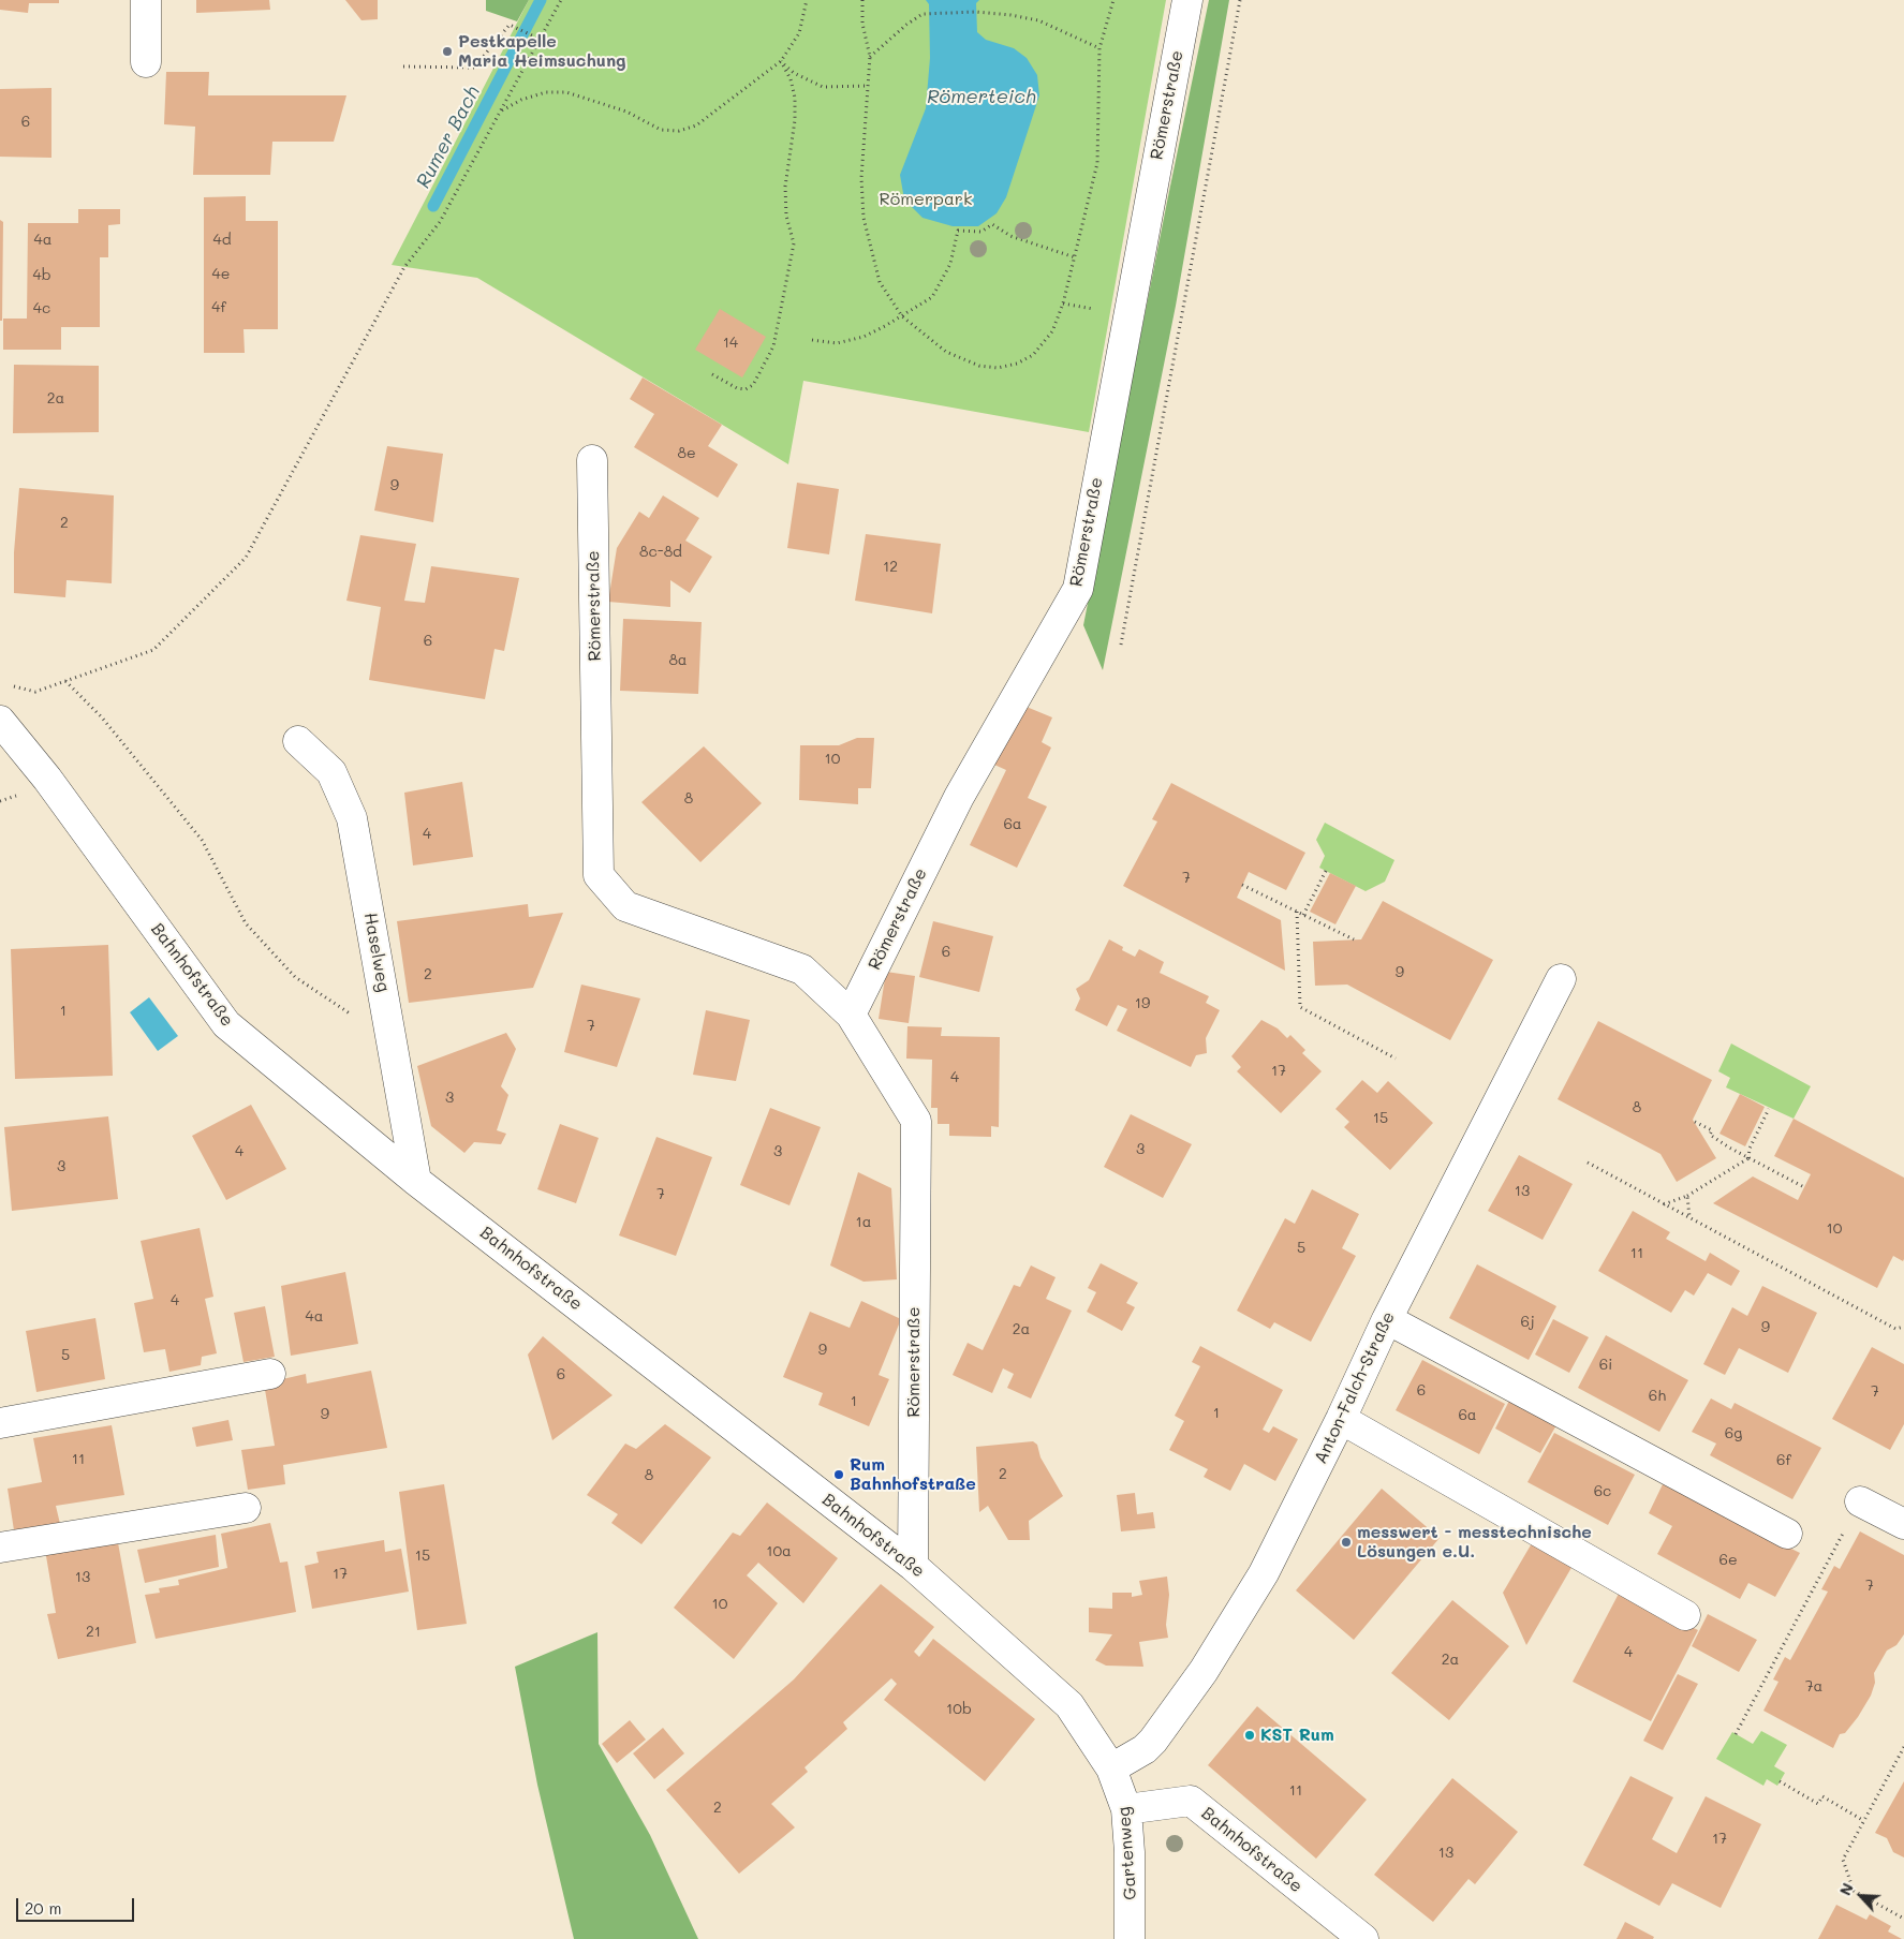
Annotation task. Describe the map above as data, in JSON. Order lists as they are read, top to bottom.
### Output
{
  "streets": {
    "street": [
      "Römerstraße",
      "Haselweg",
      "Bahnhofstraße",
      "Anton-Falch-Straße",
      "Gartenweg"
    ]
  },
  "crossings": [
    ["Römerstraße", "Bahnhofstraße"],
    ["Haselweg", "Bahnhofstraße"],
    ["Bahnhofstraße", "Anton-Falch-Straße"],
    ["Bahnhofstraße", "Gartenweg"],
    ["Anton-Falch-Straße", "Gartenweg"]
  ],
  "water": ["Römerteich", "Rumer Bach"],
  "parks": ["Römerpark"],
  "places": [
    "Pestkapelle Maria Heimsuchung",
    "Rum Bahnhofstraße",
    "messwert - messtechnische Lösungen e.U.",
    "KST Rum"
  ],
  "house_numbers": [
    "6",
    "4a",
    "4d",
    "4e",
    "4b",
    "4f",
    "4c",
    "14",
    "2a",
    "8e",
    "9",
    "2",
    "8c-8d",
    "12",
    "6",
    "8a",
    "10",
    "8",
    "6a",
    "4",
    "7",
    "6",
    "9",
    "2",
    "19",
    "1",
    "7",
    "17",
    "4",
    "3",
    "8",
    "15",
    "3",
    "4",
    "3",
    "3",
    "13",
    "7",
    "1a",
    "10",
    "5",
    "11",
    "4",
    "4a",
    "6j",
    "9",
    "2a",
    "9",
    "5",
    "6i",
    "6",
    "6",
    "7",
    "6h",
    "1",
    "1",
    "9",
    "6a",
    "6g",
    "11",
    "6f",
    "2",
    "8",
    "6c",
    "10a",
    "15",
    "6e",
    "17",
    "13",
    "7",
    "10",
    "21",
    "4",
    "2a",
    "7a",
    "10b",
    "11",
    "2",
    "17",
    "13"
  ],
  "scale_bar": "20 m",
  "north": "top left"
}
